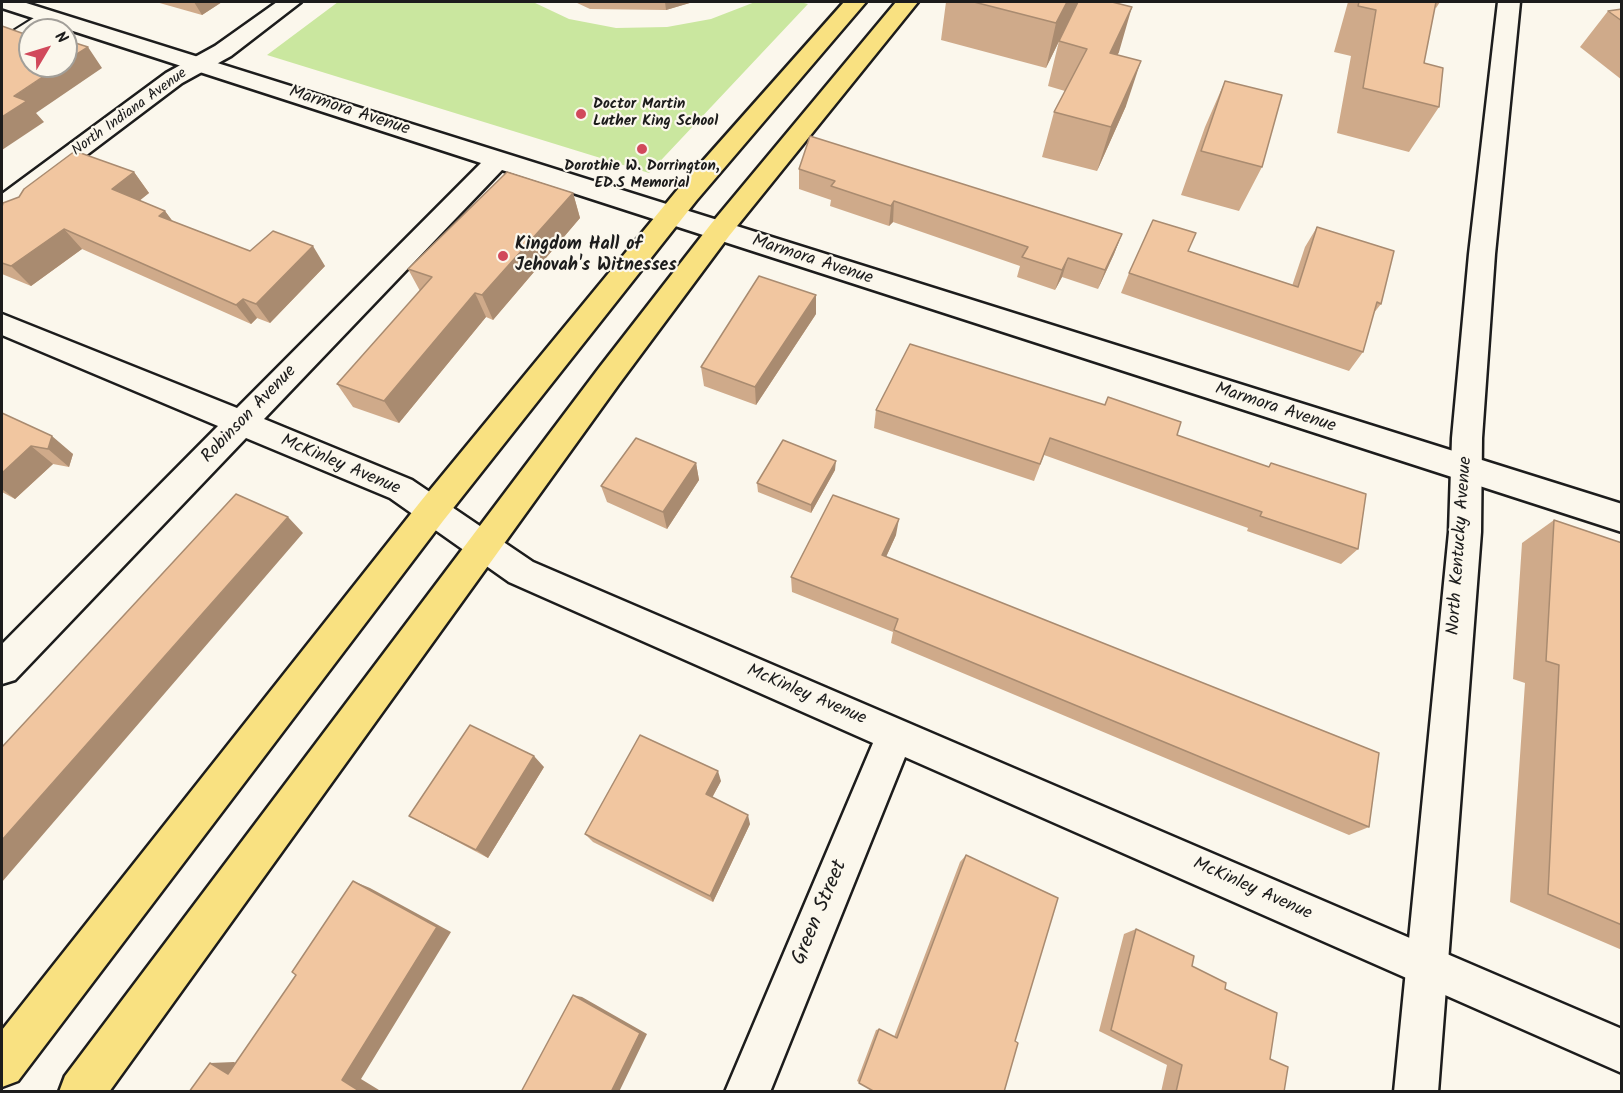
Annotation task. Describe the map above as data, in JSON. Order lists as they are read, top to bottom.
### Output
{
  "streets": {
    "street": [
      "Marmora Avenue",
      "North Indiana Avenue",
      "Robinson Avenue",
      "McKinley Avenue",
      "North Kentucky Avenue",
      "Green Street"
    ]
  },
  "crossings": [
    ["Marmora Avenue", "North Indiana Avenue"],
    ["Marmora Avenue", "Robinson Avenue"],
    ["Marmora Avenue", "North Kentucky Avenue"],
    ["Robinson Avenue", "McKinley Avenue"],
    ["McKinley Avenue", "North Kentucky Avenue"],
    ["McKinley Avenue", "Green Street"]
  ],
  "places": ["Doctor Martin Luther King School", "Dorothie W. Dorrington, ED.S Memorial", "Kingdom Hall of Jehovah's Witnesses"],
  "north": "top right"
}
